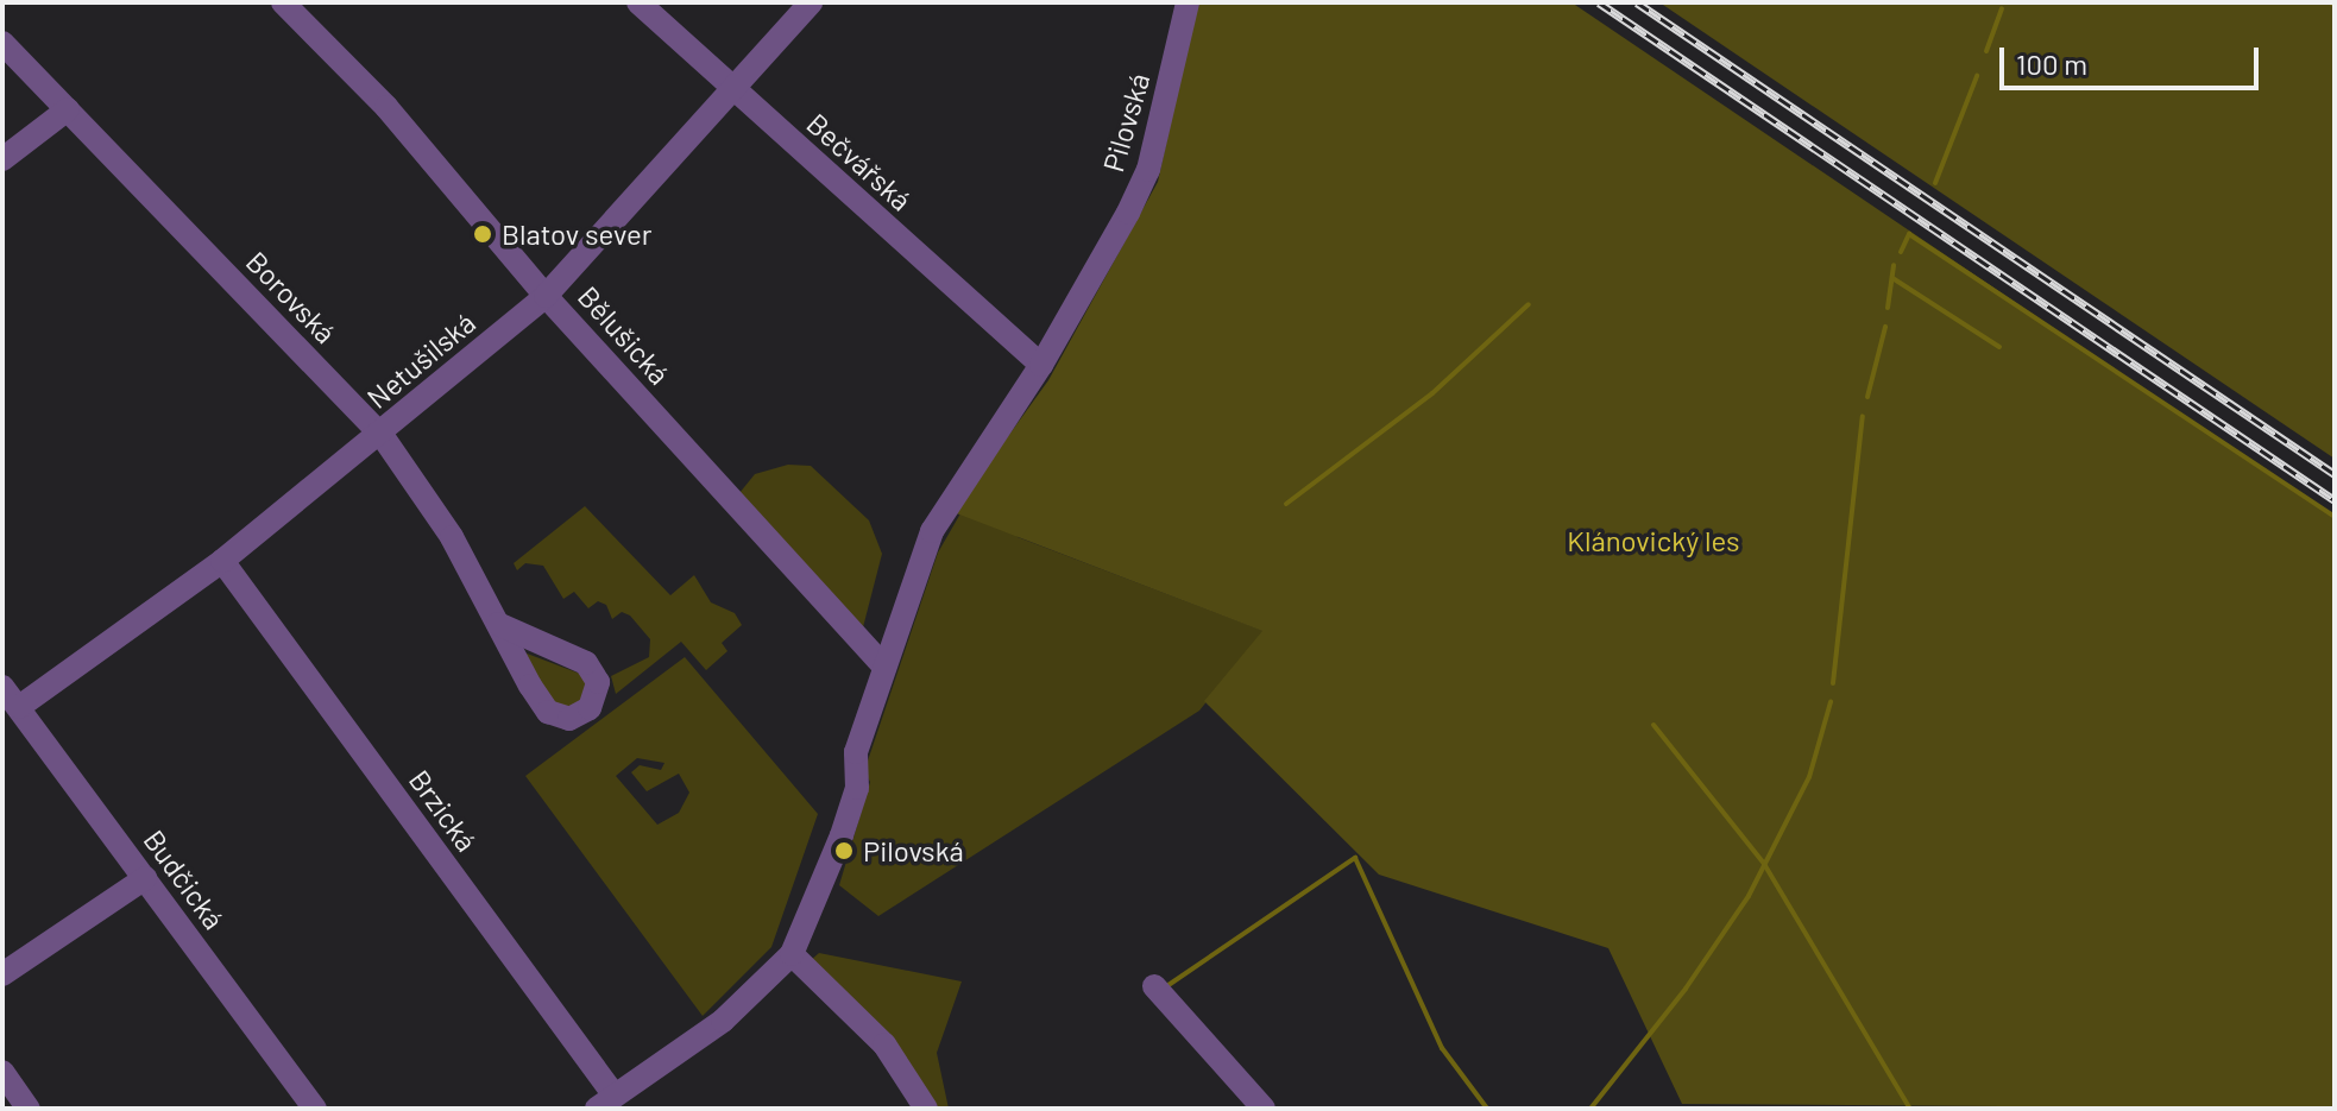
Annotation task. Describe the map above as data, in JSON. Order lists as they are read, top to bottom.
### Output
{
  "streets": {
    "street": [
      "Pilovská",
      "Bečvářská",
      "Borovská",
      "Bělušická",
      "Netušilská",
      "Brzická",
      "Budčická"
    ]
  },
  "crossings": [
    ["Pilovská", "Bečvářská"],
    ["Pilovská", "Bělušická"],
    ["Pilovská", "Brzická"],
    ["Bečvářská", "Netušilská"],
    ["Borovská", "Netušilská"],
    ["Bělušická", "Netušilská"],
    ["Netušilská", "Brzická"],
    ["Netušilská", "Budčická"]
  ],
  "parks": ["Klánovický les"],
  "places": ["Blatov sever", "Pilovská"],
  "scale_bar": "100 m"
}
